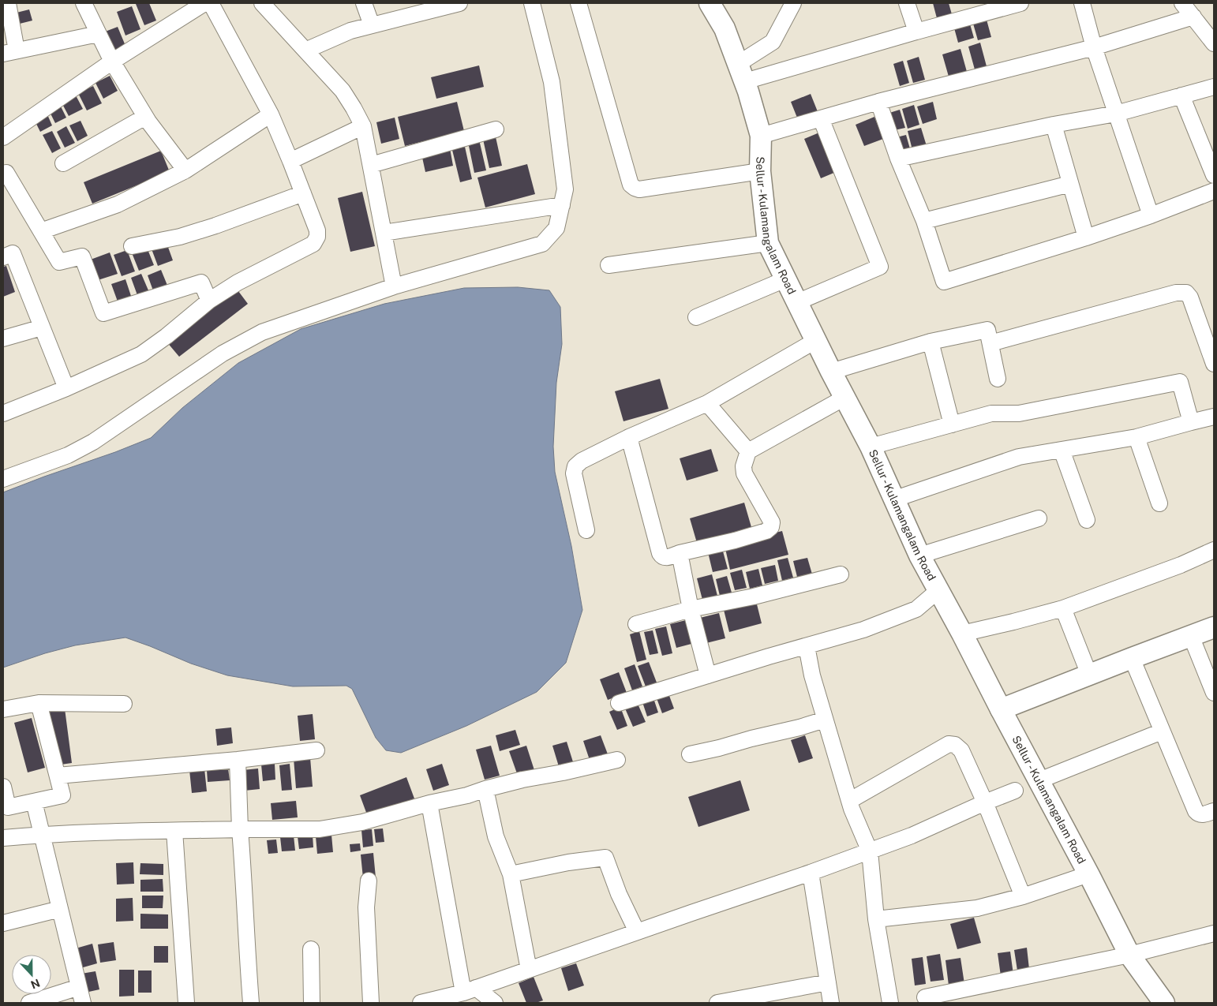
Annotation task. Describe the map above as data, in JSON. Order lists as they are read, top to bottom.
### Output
{
  "streets": {
    "main road": ["Sellur - Kulamangalam Road"]
  },
  "north": "bottom"
}
